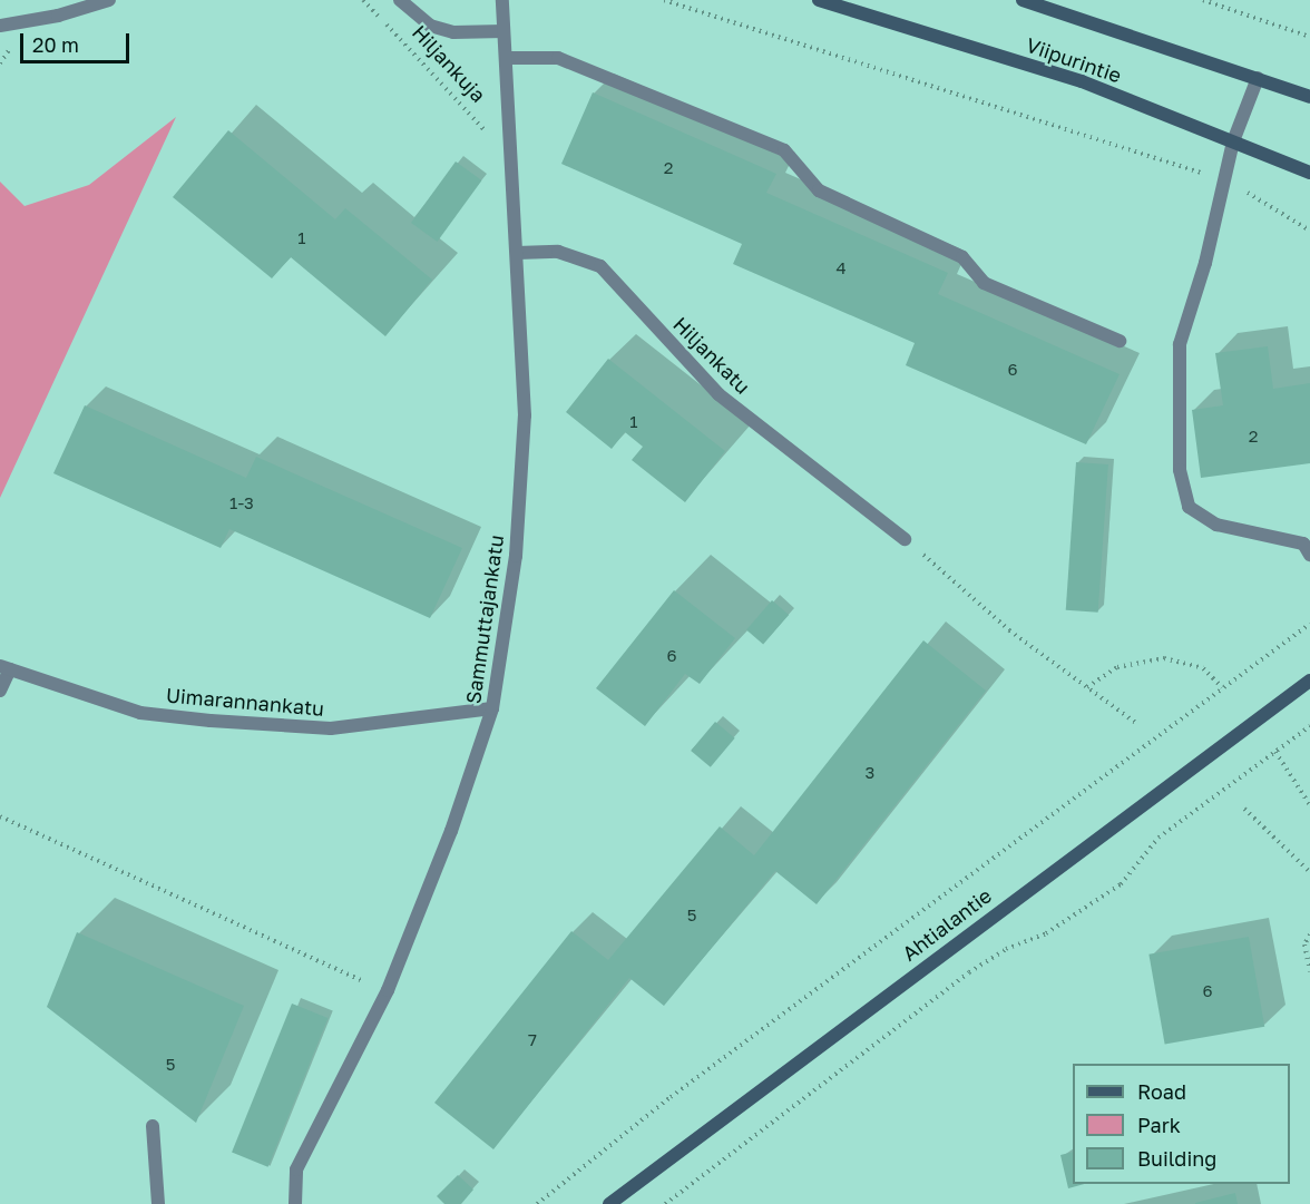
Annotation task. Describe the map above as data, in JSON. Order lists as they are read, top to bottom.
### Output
{
  "streets": {
    "main road": ["Viipurintie", "Ahtialantie"],
    "street": [
      "Hiljankuja",
      "Hiljankatu",
      "Sammuttajankatu",
      "Uimarannankatu"
    ]
  },
  "crossings": [
    ["Hiljankuja", "Sammuttajankatu"],
    ["Hiljankatu", "Sammuttajankatu"],
    ["Sammuttajankatu", "Uimarannankatu"]
  ],
  "house_numbers": [
    "2",
    "1",
    "4",
    "6",
    "1",
    "2",
    "1-3",
    "6",
    "3",
    "5",
    "6",
    "7",
    "5"
  ],
  "legend": ["Road", "Park", "Building"],
  "scale_bar": "20 m"
}
